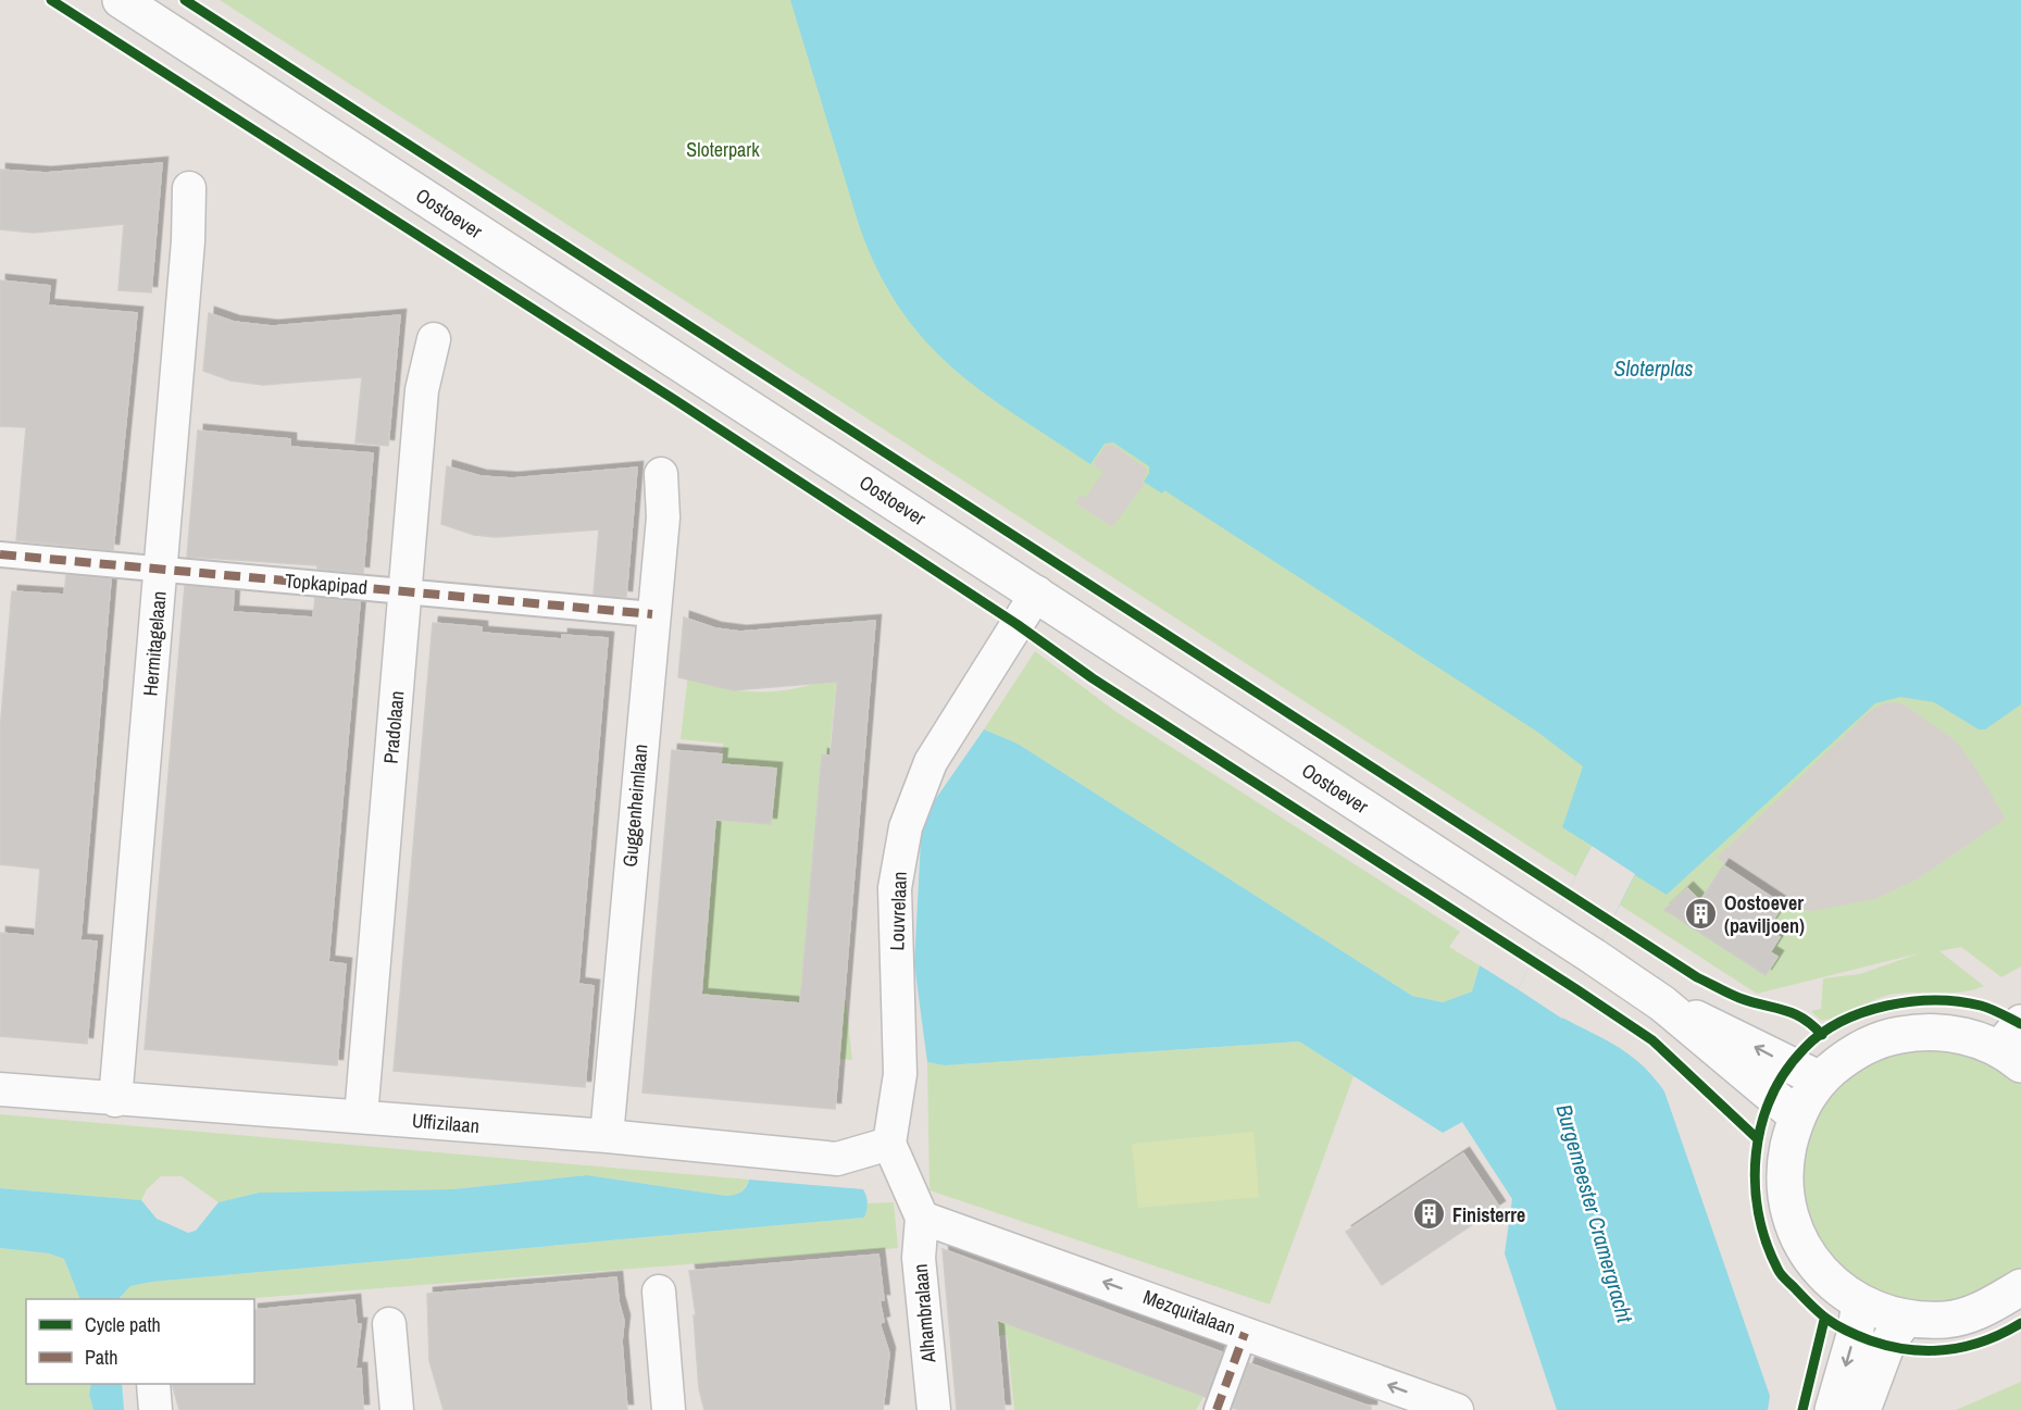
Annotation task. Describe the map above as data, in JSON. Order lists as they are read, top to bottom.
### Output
{
  "streets": {
    "main road": ["Oostoever"],
    "street": [
      "Topkapipad",
      "Hermitagelaan",
      "Pradolaan",
      "Guggenheimlaan",
      "Louvrelaan",
      "Uffizilaan",
      "Mezquitalaan",
      "Alhambralaan"
    ]
  },
  "crossings": [
    ["Oostoever", "Louvrelaan"],
    ["Topkapipad", "Hermitagelaan"],
    ["Topkapipad", "Pradolaan"],
    ["Topkapipad", "Guggenheimlaan"],
    ["Hermitagelaan", "Uffizilaan"],
    ["Pradolaan", "Uffizilaan"],
    ["Guggenheimlaan", "Uffizilaan"],
    ["Louvrelaan", "Uffizilaan"],
    ["Mezquitalaan", "Alhambralaan"]
  ],
  "one_way": ["Mezquitalaan"],
  "water": ["Sloterplas", "Burgemeester Cramergracht"],
  "parks": ["Sloterpark"],
  "places": {
    "building": ["Oostoever (paviljoen)", "Finisterre"]
  },
  "legend": ["Cycle path", "Path"]
}
